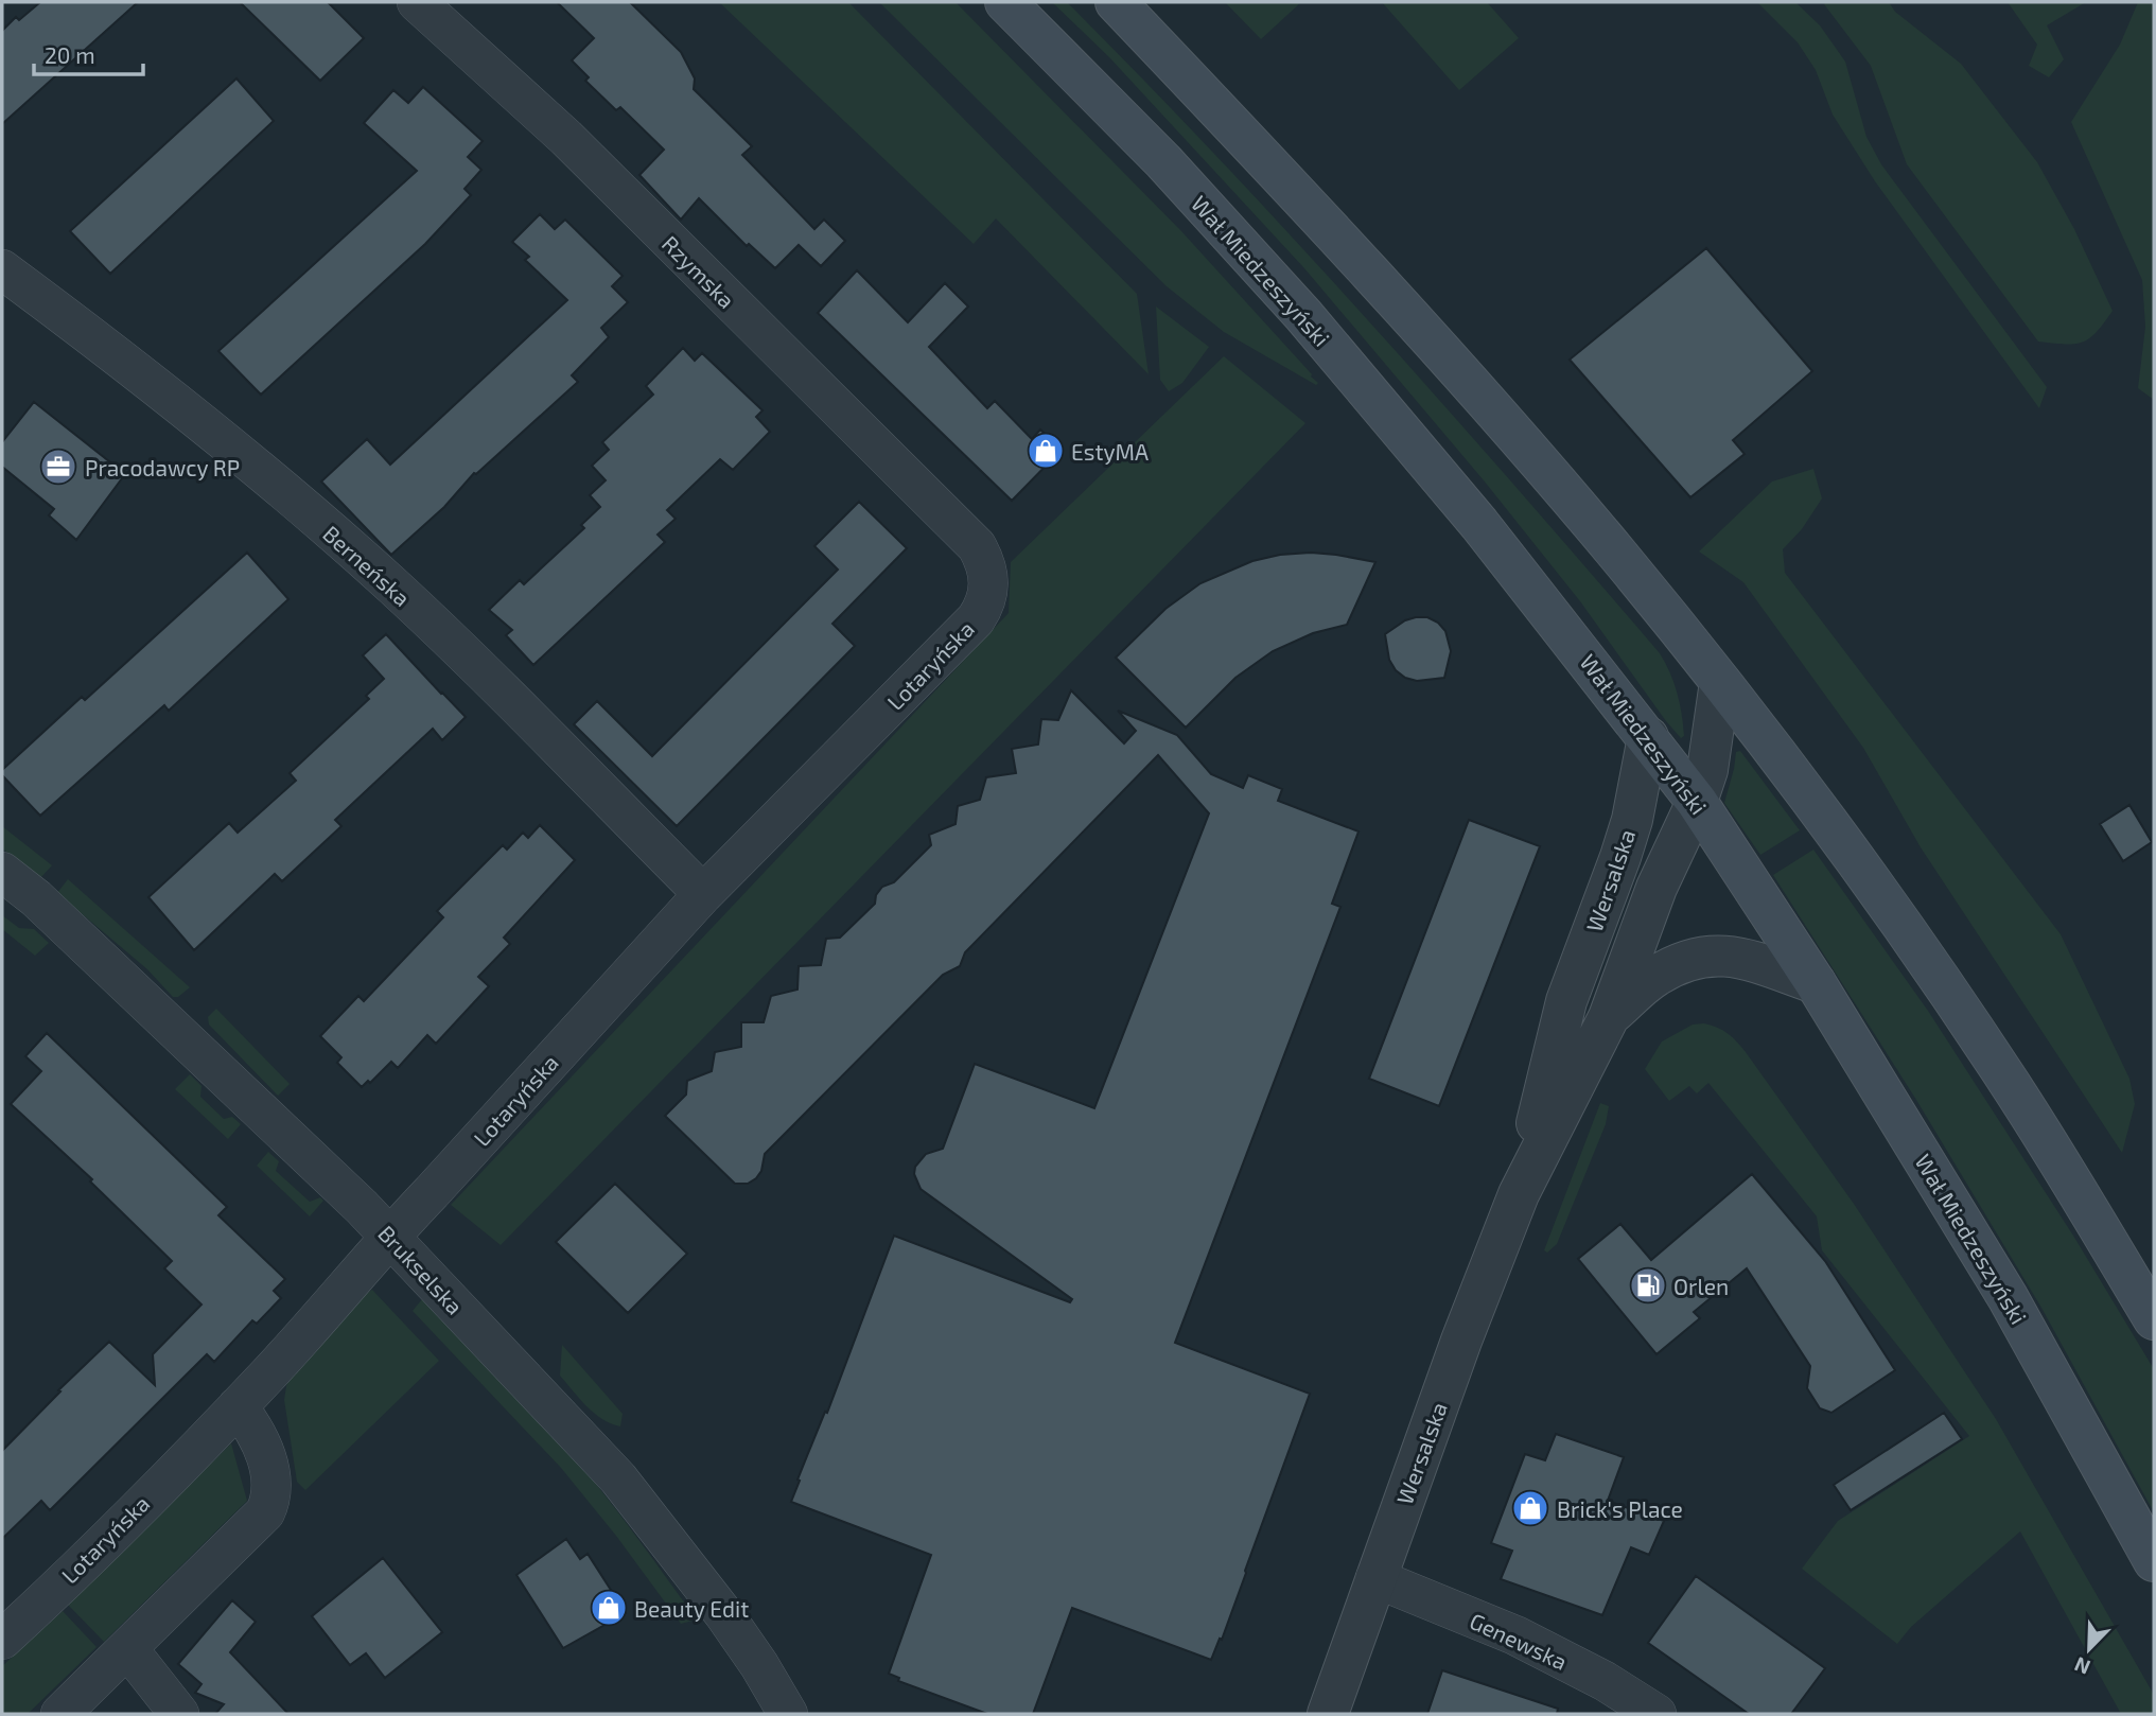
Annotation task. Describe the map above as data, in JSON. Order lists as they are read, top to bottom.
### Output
{
  "streets": {
    "main road": ["Wał Miedzeszyński"],
    "street": [
      "Rzymska",
      "Berneńska",
      "Lotaryńska",
      "Wersalska",
      "Brukselska",
      "Genewska"
    ]
  },
  "crossings": [
    ["Wał Miedzeszyński", "Wersalska"],
    ["Rzymska", "Lotaryńska"],
    ["Berneńska", "Lotaryńska"],
    ["Lotaryńska", "Brukselska"],
    ["Wersalska", "Genewska"]
  ],
  "places": {
    "shop": ["EstyMA", "Brick's Place", "Beauty Edit"],
    "office": ["Pracodawcy RP"],
    "fuel station": ["Orlen"]
  },
  "scale_bar": "20 m",
  "north": "bottom left"
}
